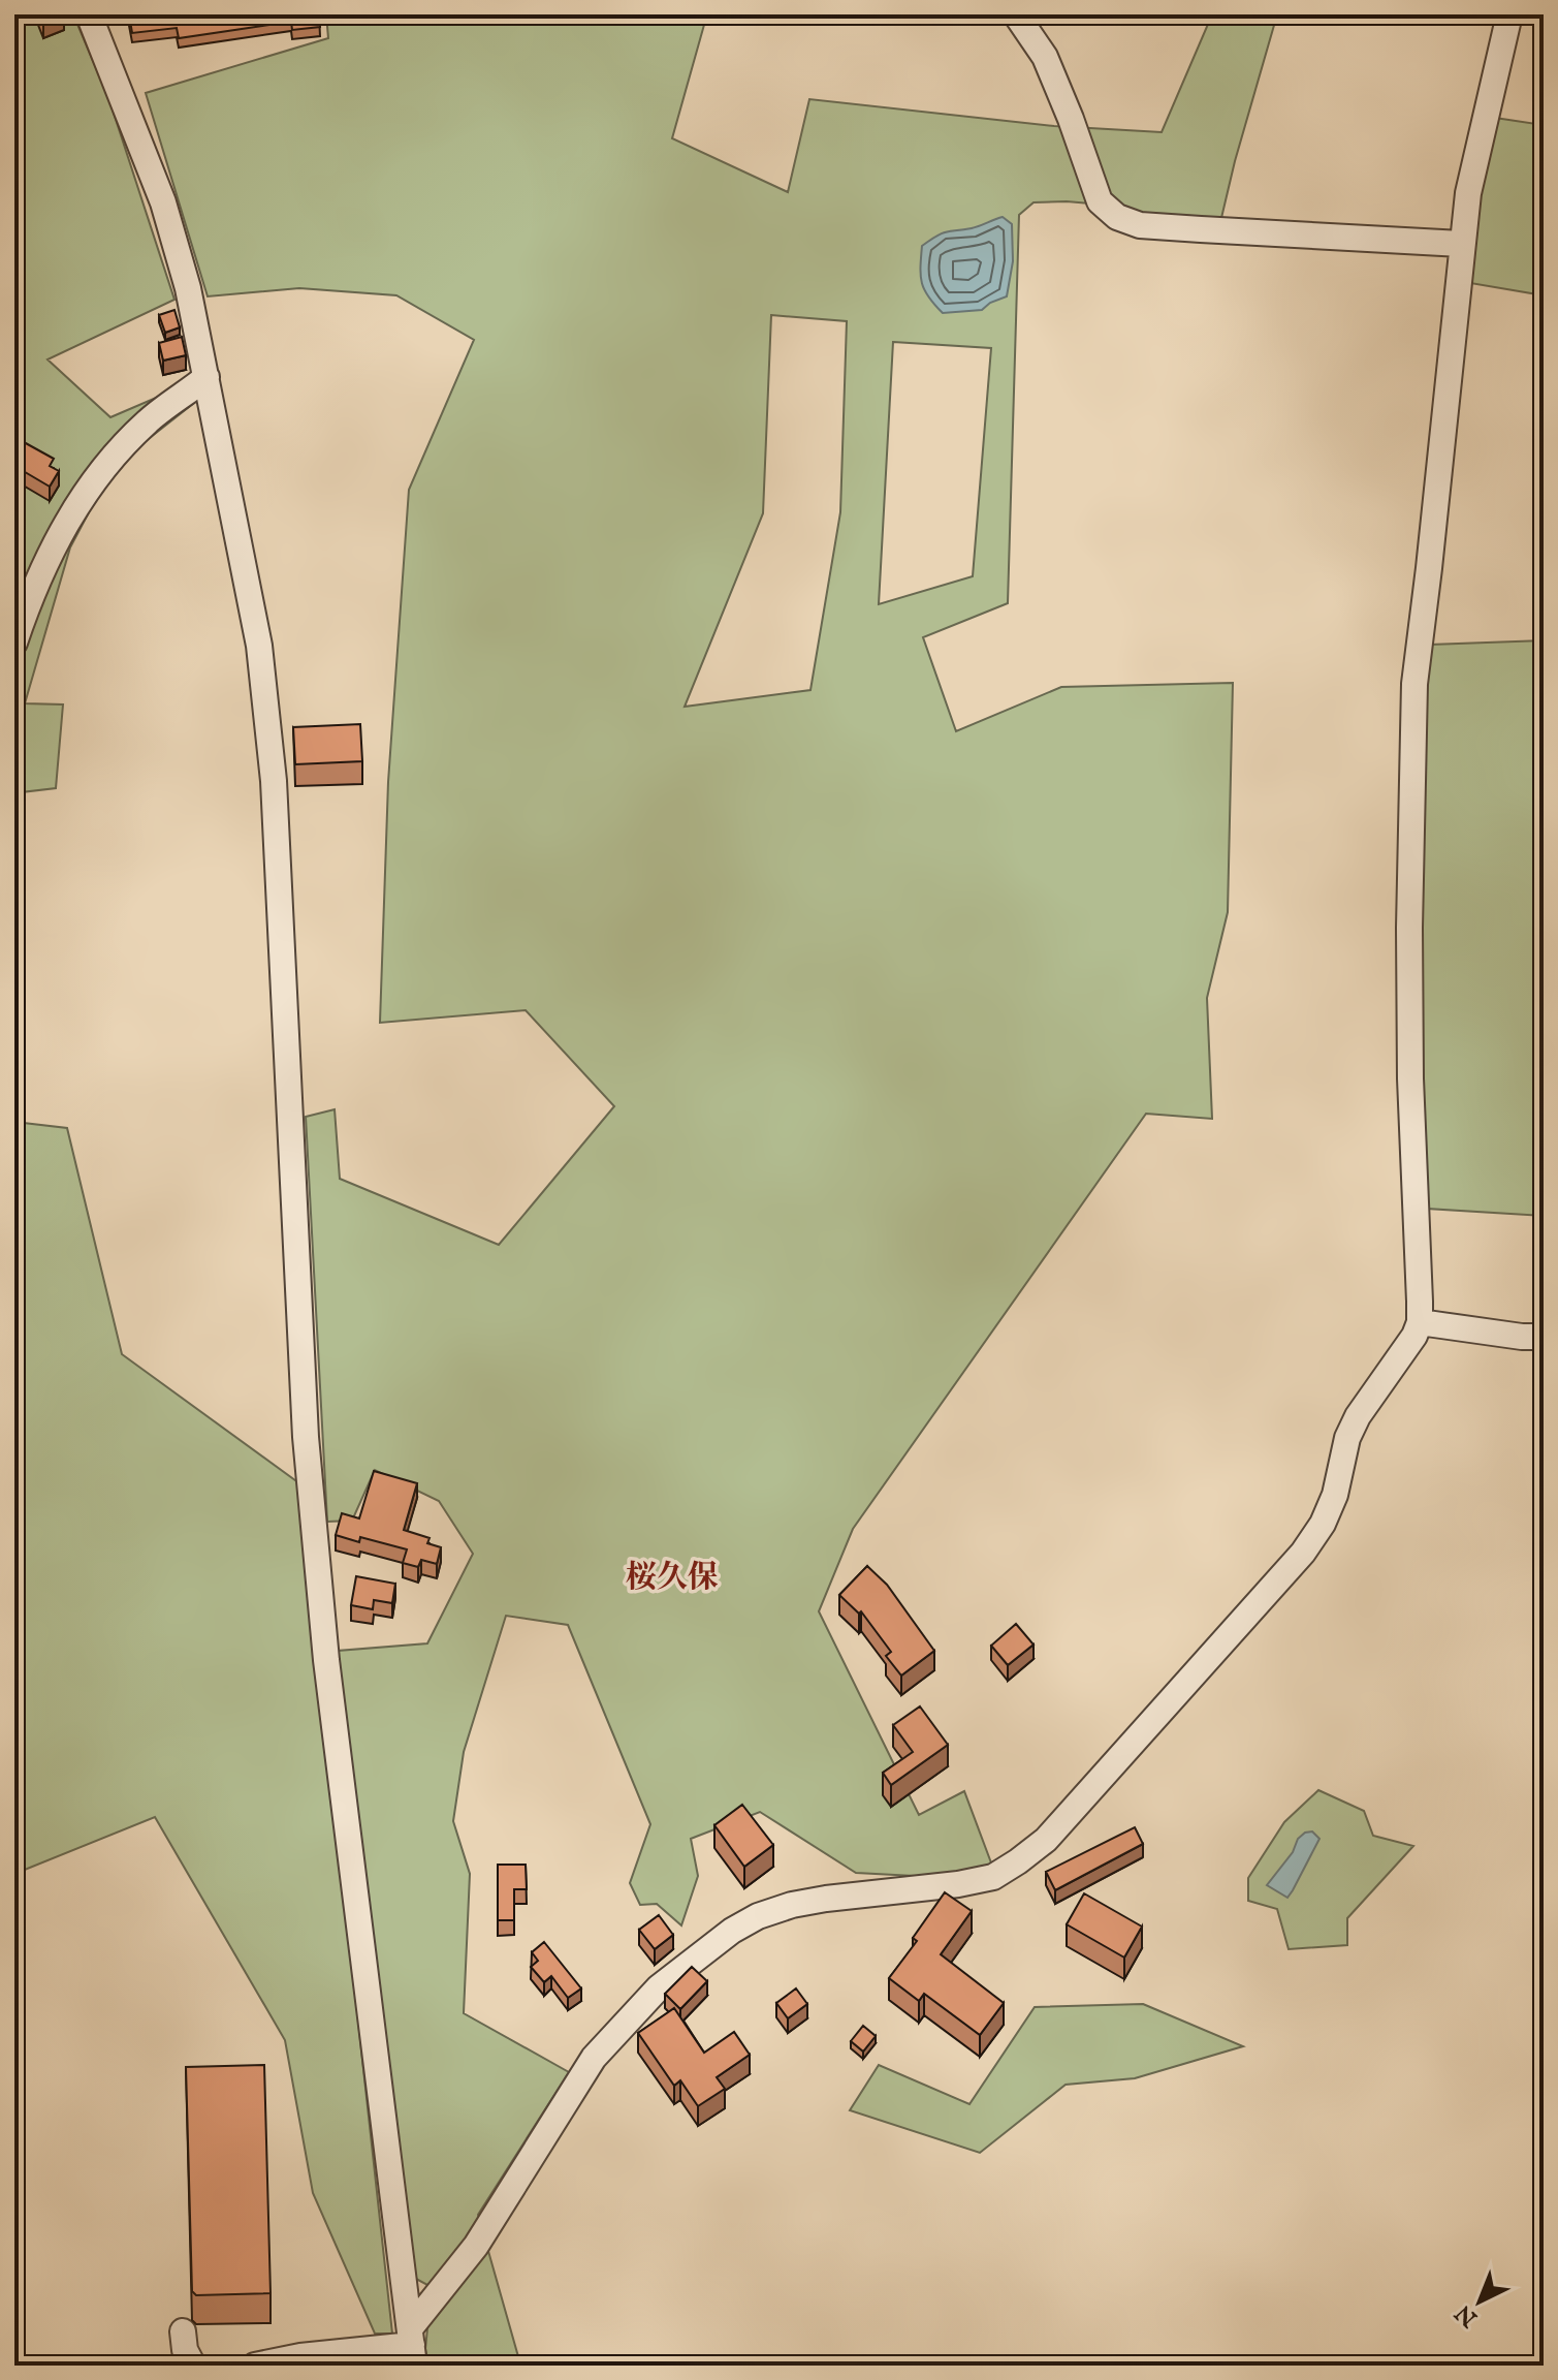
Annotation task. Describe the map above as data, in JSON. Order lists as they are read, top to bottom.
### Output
{
  "districts": ["桜久保"],
  "north": "bottom left"
}
